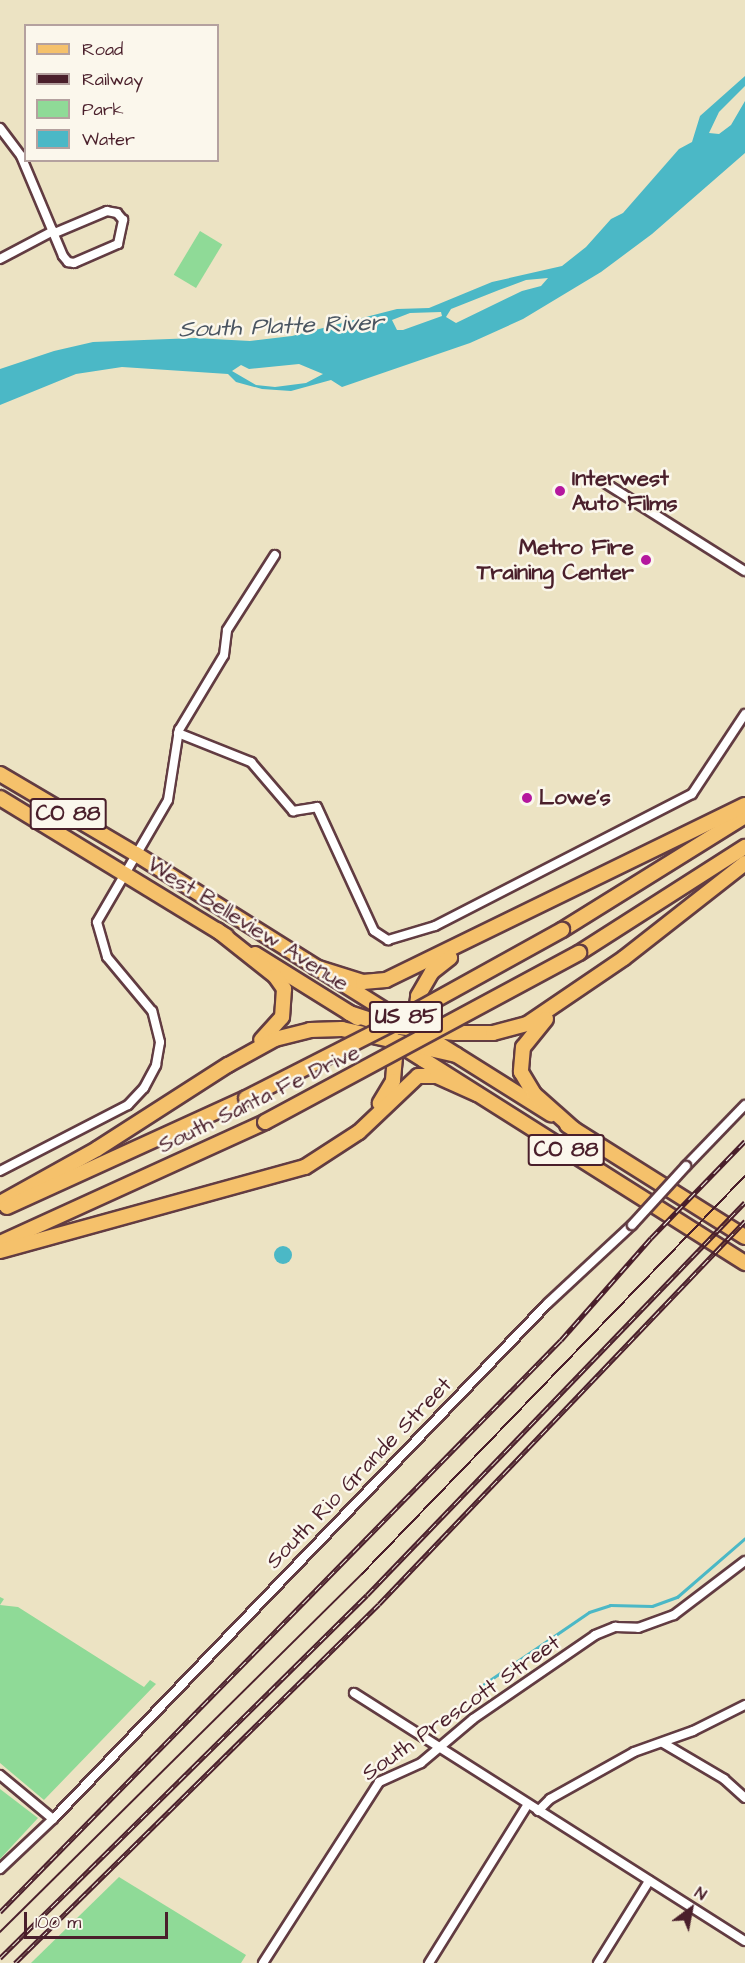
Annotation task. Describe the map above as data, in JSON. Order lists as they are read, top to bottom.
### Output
{
  "streets": {
    "main road": [
      "CO 88",
      "West Belleview Avenue",
      "US 85",
      "South Santa Fe Drive"
    ],
    "street": ["South Rio Grande Street", "South Prescott Street"]
  },
  "water": ["South Platte River"],
  "places": ["Interwest Auto Films", "Metro Fire Training Center", "Lowe's"],
  "legend": [
    "Road",
    "Railway",
    "Park",
    "Water"
  ],
  "scale_bar": "100 m",
  "north": "top right"
}
